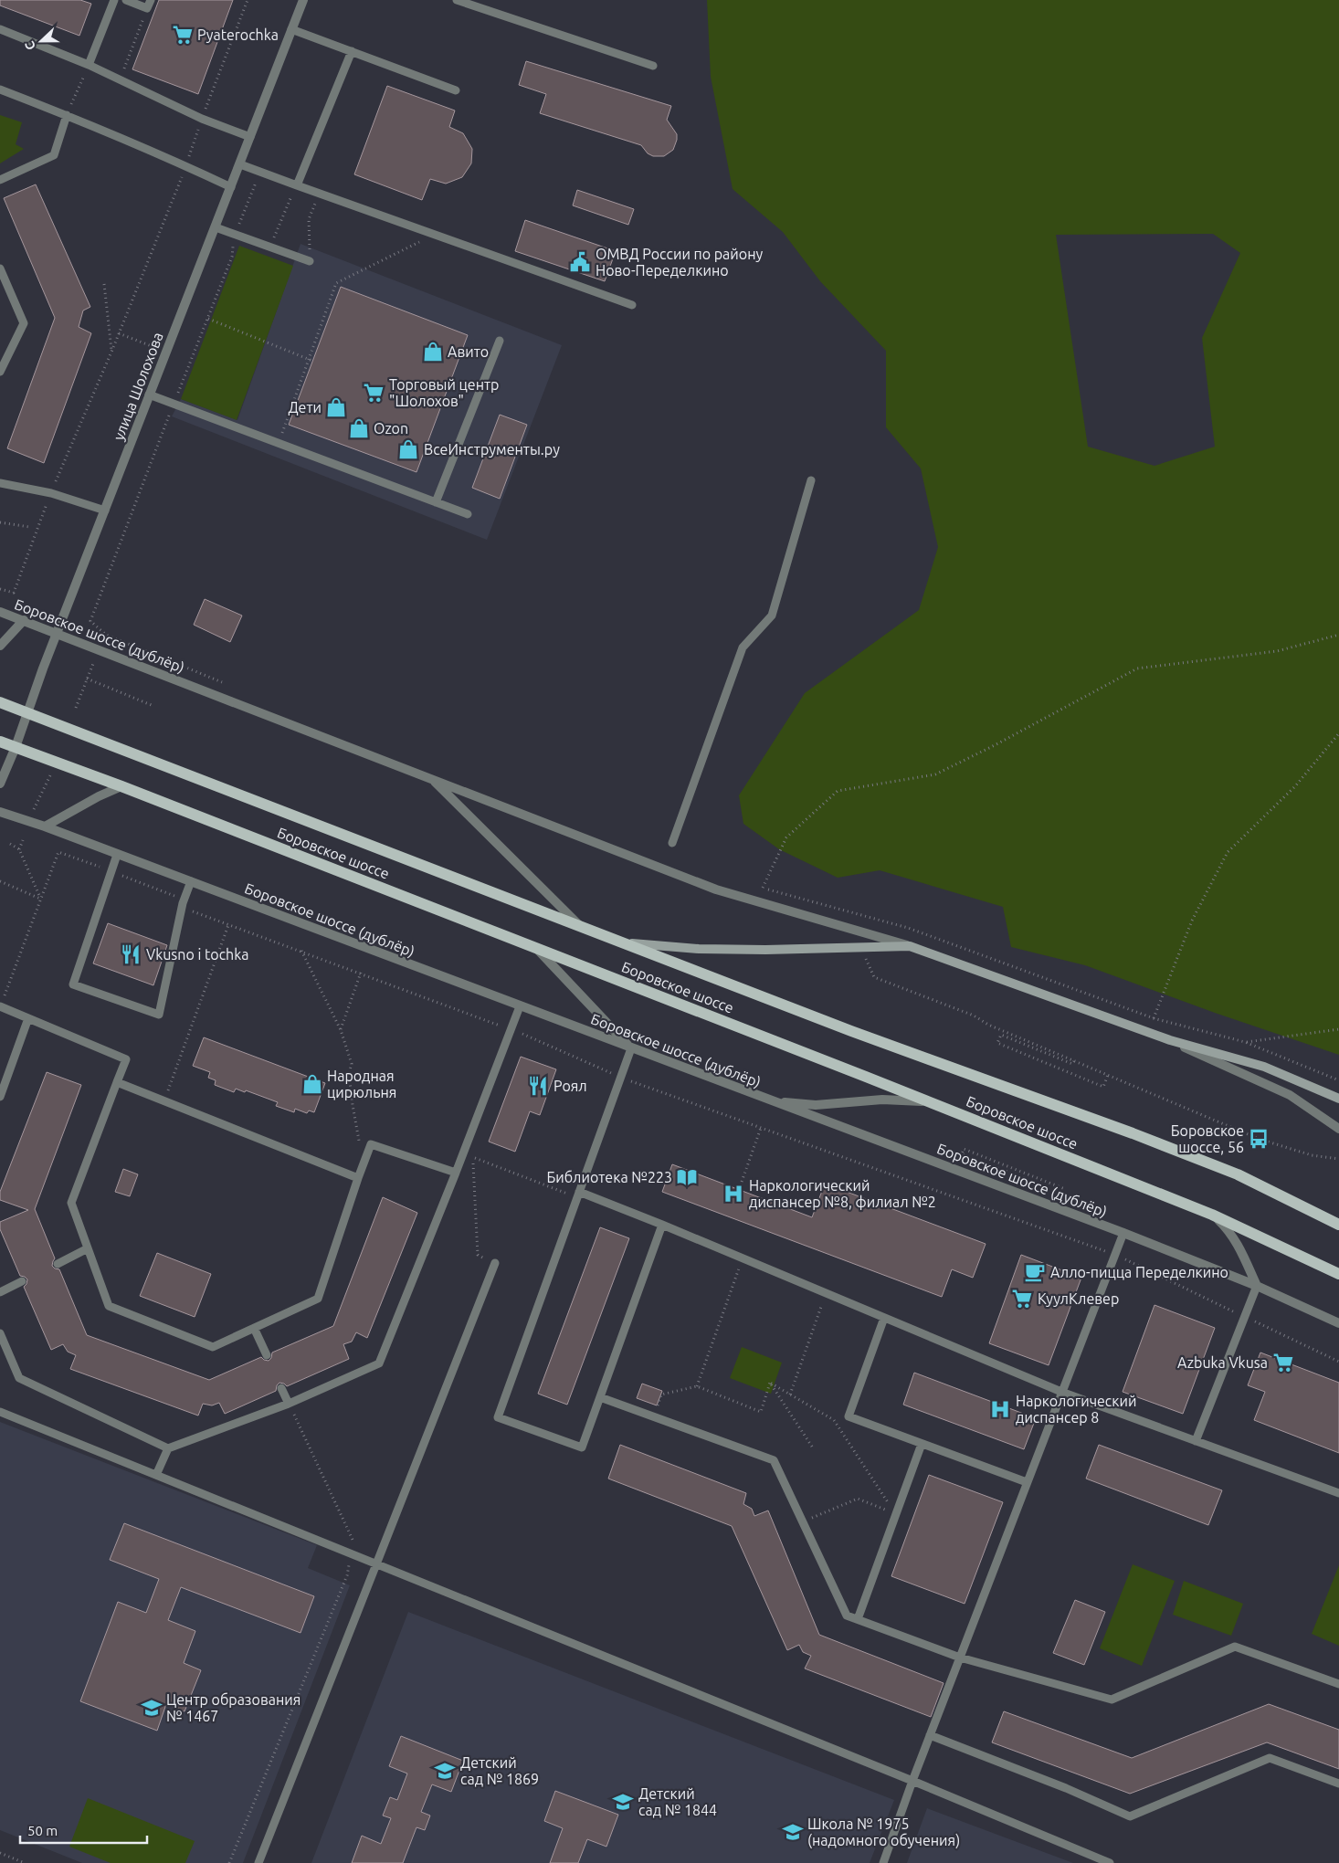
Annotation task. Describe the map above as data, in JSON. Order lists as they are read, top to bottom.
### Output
{
  "streets": {
    "main road": ["Боровское шоссе"],
    "street": ["улица Шолохова", "Боровское шоссе (дублёр)"]
  },
  "crossings": [
    ["улица Шолохова", "Боровское шоссе (дублёр)"],
    ["улица Шолохова", "Боровское шоссе"]
  ],
  "places": {
    "supermarket": [
      "Pyaterochka",
      "Торговый центр \"Шолохов\"",
      "КуулКлевер",
      "Azbuka Vkusa"
    ],
    "public building": ["ОМВД России по району Ново-Переделкино"],
    "shop": [
      "Авито",
      "Дети",
      "Ozon",
      "ВсеИнструменты.ру",
      "Народная цирюльня"
    ],
    "restaurant": ["Vkusno i tochka", "Роял"],
    "bus stop": ["Боровское шоссе, 56"],
    "library": ["Библиотека №223"],
    "hospital": ["Наркологический диспансер №8, филиал №2", "Наркологический диспансер 8"],
    "cafe": ["Алло-пицца Переделкино"],
    "school or university": [
      "Центр образования № 1467",
      "Детский сад № 1869",
      "Детский сад № 1844",
      "Школа № 1975 (надомного обучения)"
    ]
  },
  "scale_bar": "50 m",
  "north": "left"
}
